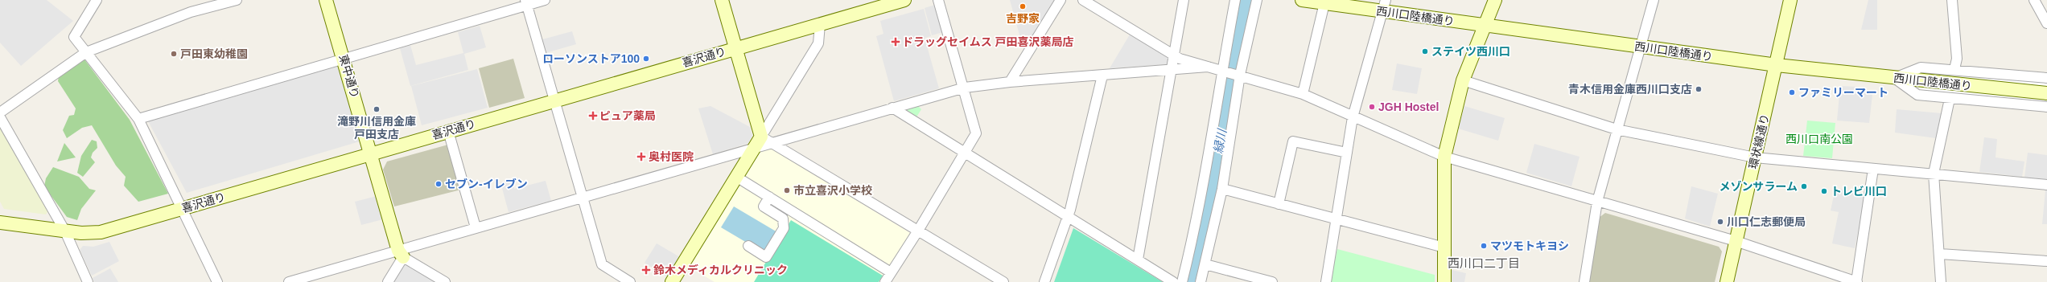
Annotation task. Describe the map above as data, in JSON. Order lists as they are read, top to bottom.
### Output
{
  "streets": {
    "street": [
      "西川口陸橋通り",
      "喜沢通り",
      "東中通り",
      "環状線通り"
    ]
  },
  "crossings": [
    ["西川口陸橋通り", "環状線通り"],
    ["喜沢通り", "東中通り"]
  ],
  "districts": ["西川口二丁目"],
  "water": ["緑川"],
  "parks": ["西川口南公園"],
  "places": {
    "other": [
      "吉野家",
      "ステイツ西川口",
      "戸田東幼稚園",
      "ローソンストア100",
      "青木信用金庫西川口支店",
      "ファミリーマート",
      "JGH Hostel",
      "滝野川信用金庫 戸田支店",
      "セブン-イレブン",
      "メゾンサラーム",
      "市立喜沢小学校",
      "トレビ川口",
      "川口仁志郵便局",
      "マツモトキヨシ"
    ],
    "health": [
      "ドラッグセイムス 戸田喜沢薬局店",
      "ピュア薬局",
      "奥村医院",
      "鈴木メディカルクリニック"
    ]
  }
}
